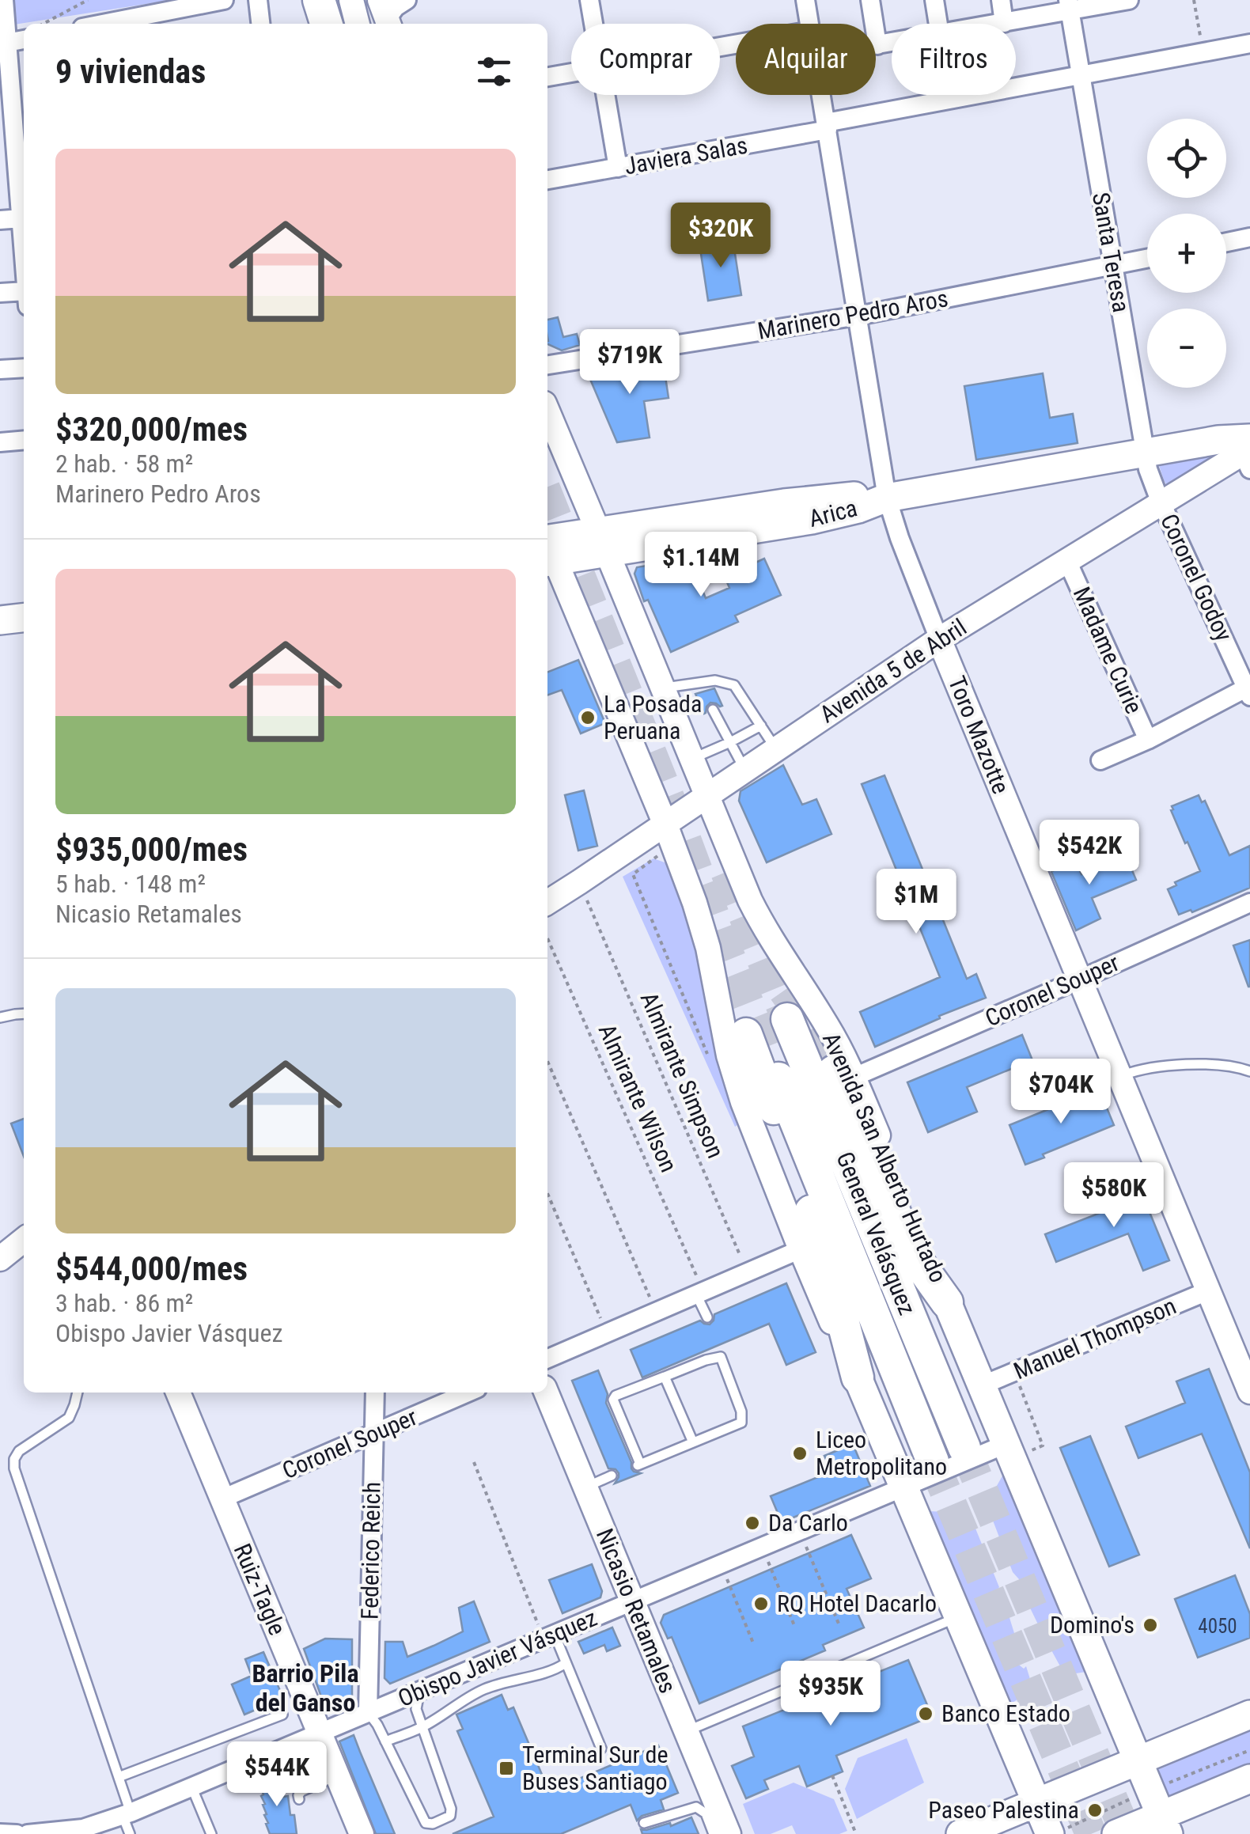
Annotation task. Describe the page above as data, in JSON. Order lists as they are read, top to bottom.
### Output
{
  "streets": {
    "highway": ["General Velásquez"],
    "main road": ["Arica", "Avenida 5 de Abril", "Avenida San Alberto Hurtado"],
    "street": [
      "Javiera Salas",
      "Santa Teresa",
      "Marinero Pedro Aros",
      "Coronel Godoy",
      "Madame Curie",
      "Toro Mazotte",
      "Coronel Souper",
      "Manuel Thompson",
      "Federico Reich",
      "Ruiz-Tagle",
      "Nicasio Retamales",
      "Obispo Javier Vásquez"
    ],
    "path": ["Almirante Simpson", "Almirante Wilson"]
  },
  "crossings": [
    ["Javiera Salas", "Santa Teresa"],
    ["Javiera Salas", "Toro Mazotte"],
    ["Santa Teresa", "Marinero Pedro Aros"],
    ["Santa Teresa", "Arica"],
    ["Santa Teresa", "Coronel Godoy"],
    ["Santa Teresa", "Avenida 5 de Abril"],
    ["Marinero Pedro Aros", "Toro Mazotte"],
    ["Arica", "Avenida 5 de Abril"],
    ["Arica", "Toro Mazotte"],
    ["Arica", "Avenida San Alberto Hurtado"],
    ["Coronel Godoy", "Avenida 5 de Abril"],
    ["Madame Curie", "Avenida 5 de Abril"],
    ["Avenida 5 de Abril", "Toro Mazotte"],
    ["Avenida 5 de Abril", "Avenida San Alberto Hurtado"],
    ["Toro Mazotte", "Coronel Souper"],
    ["Toro Mazotte", "Manuel Thompson"],
    ["Coronel Souper", "Avenida San Alberto Hurtado"],
    ["Coronel Souper", "Federico Reich"],
    ["Coronel Souper", "Ruiz-Tagle"],
    ["Avenida San Alberto Hurtado", "Manuel Thompson"],
    ["Avenida San Alberto Hurtado", "Obispo Javier Vásquez"],
    ["Federico Reich", "Obispo Javier Vásquez"],
    ["Ruiz-Tagle", "Obispo Javier Vásquez"],
    ["Nicasio Retamales", "Obispo Javier Vásquez"]
  ],
  "districts": ["Barrio Pila del Ganso"],
  "places": {
    "other": [
      "La Posada Peruana",
      "Liceo Metropolitano",
      "Da Carlo",
      "RQ Hotel Dacarlo",
      "Domino's",
      "Banco Estado",
      "Paseo Palestina"
    ],
    "transit": ["Terminal Sur de Buses Santiago"]
  },
  "house_numbers": ["4050"],
  "page": {
    "chip": ["Comprar", "Alquilar", "Filtros"],
    "heading": "9 viviendas",
    "map_buttons": ["+", "−"],
    "list": [
      {
        "name": "$320,000/mes",
        "note": "2 hab. · 58 m² · Marinero Pedro Aros"
      },
      {
        "name": "$935,000/mes",
        "note": "5 hab. · 148 m² · Nicasio Retamales"
      },
      {
        "name": "$544,000/mes",
        "note": "3 hab. · 86 m² · Obispo Javier Vásquez"
      }
    ],
    "price": [
      "$320K",
      "$719K",
      "$1.14M",
      "$542K",
      "$1M",
      "$704K",
      "$580K",
      "$935K",
      "$544K"
    ]
  }
}
